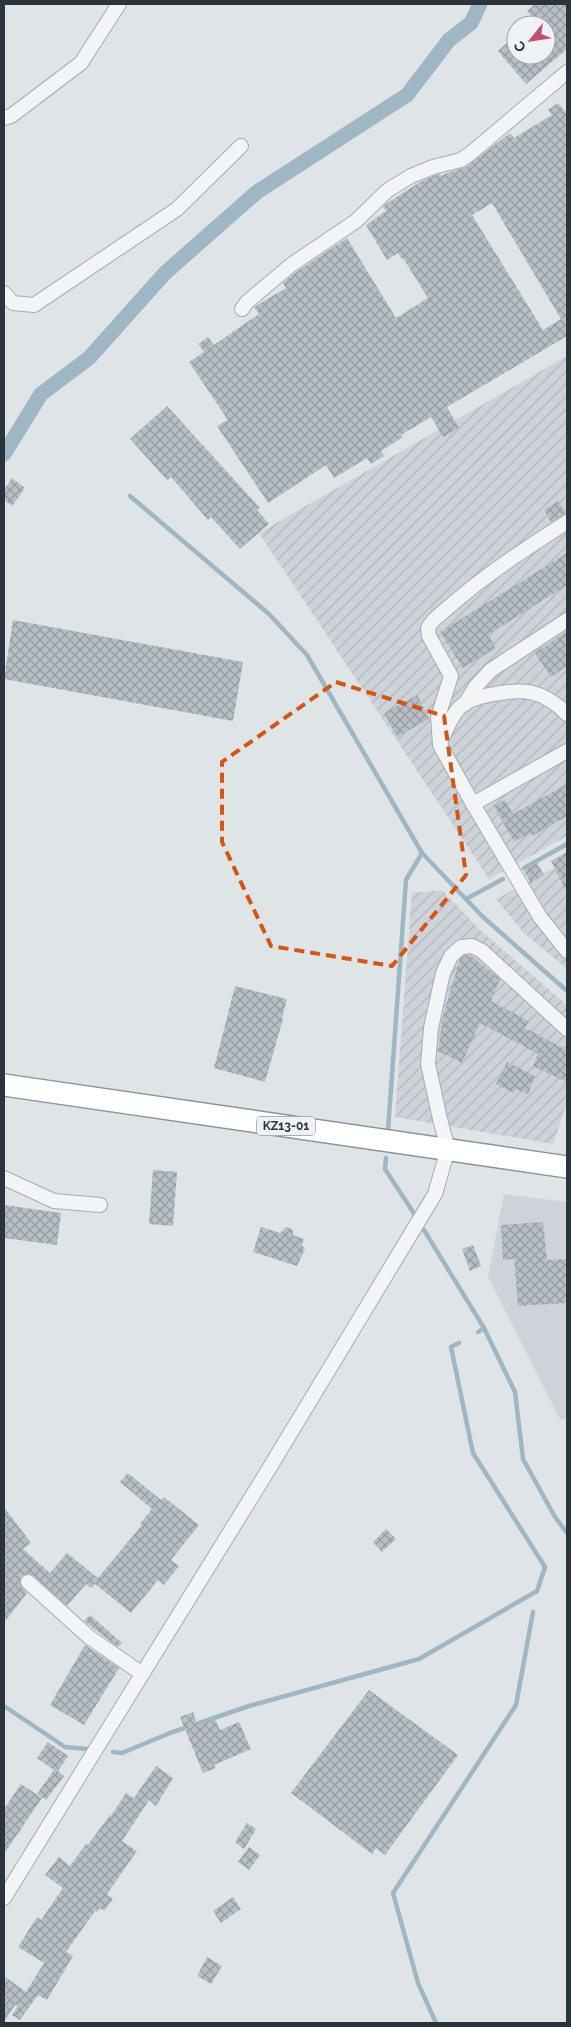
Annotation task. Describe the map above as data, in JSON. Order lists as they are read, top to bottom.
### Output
{
  "streets": {
    "highway": ["KZ13-01"]
  },
  "north": "bottom left"
}
